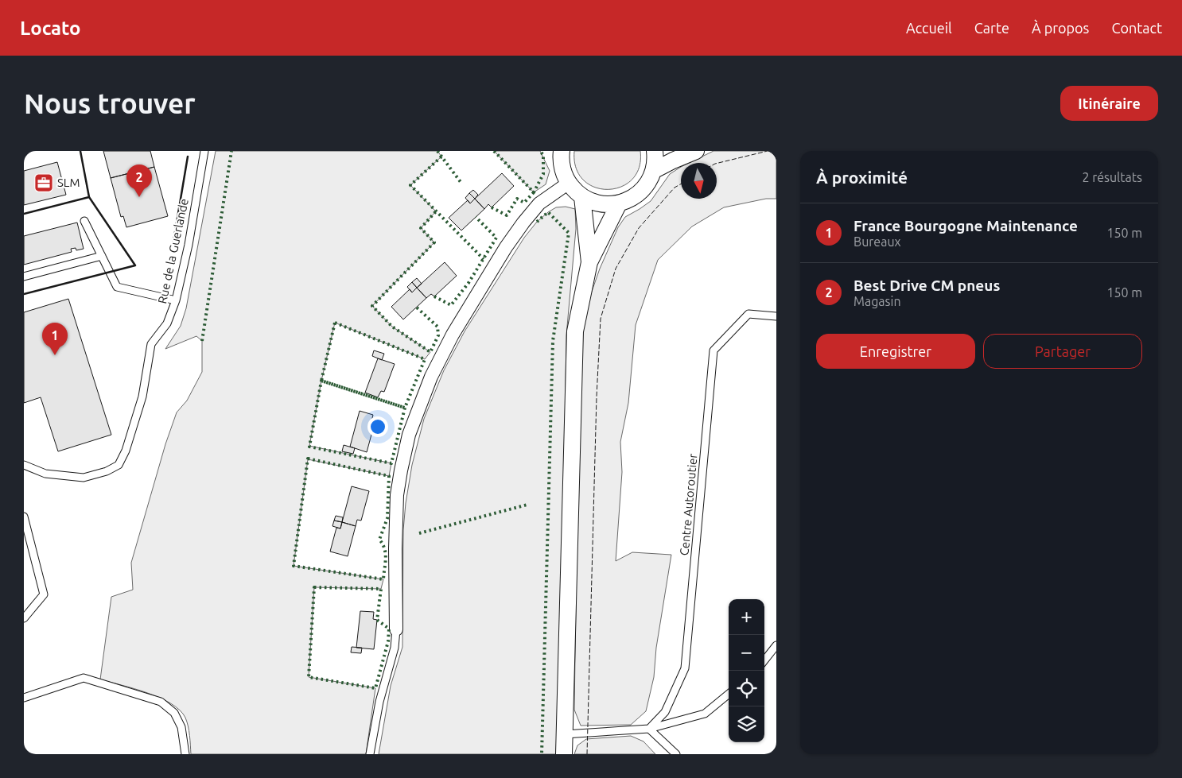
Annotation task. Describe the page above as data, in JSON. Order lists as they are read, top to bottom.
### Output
{
  "streets": {
    "lane": ["Rue de la Guerlande", "Centre Autoroutier"]
  },
  "places": {
    "office": ["SLM"]
  },
  "north": "bottom",
  "page": {
    "header": "Locato",
    "nav": [
      "Accueil",
      "Carte",
      "À propos",
      "Contact"
    ],
    "buttons": [
      "Itinéraire",
      ["Enregistrer", "Partager"]
    ],
    "title": "Nous trouver",
    "heading": ["À proximité", "2 résultats"],
    "pins": ["2", "1"],
    "list": [
      {
        "mark": "1",
        "name": "France Bourgogne Maintenance",
        "note": "Bureaux",
        "value": "150 m"
      },
      {
        "mark": "2",
        "name": "Best Drive CM pneus",
        "note": "Magasin",
        "value": "150 m"
      }
    ],
    "map_buttons": ["+", "−"]
  }
}
